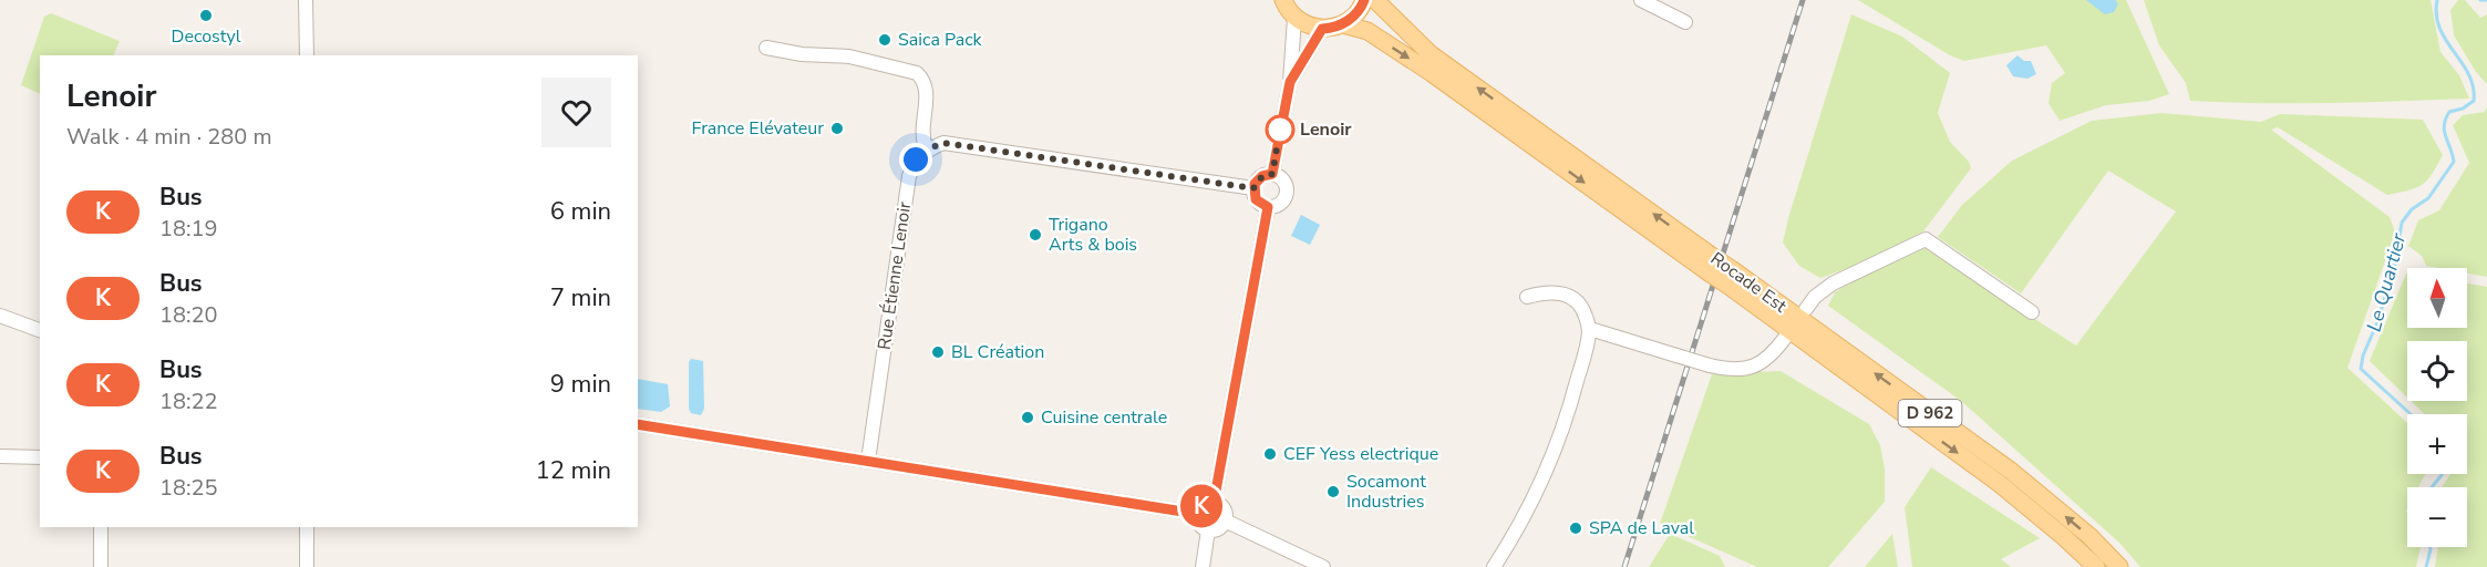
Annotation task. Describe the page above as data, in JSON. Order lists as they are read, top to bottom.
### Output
{
  "streets": {
    "main road": ["Rocade Est", "D 962"],
    "street": ["Rue Étienne Lenoir"]
  },
  "crossings": [
    ["Rocade Est", "D 962"]
  ],
  "water": ["Le Quartier"],
  "places": [
    "Decostyl",
    "Saica Pack",
    "France Elévateur",
    "Lenoir",
    "Trigano Arts & bois",
    "BL Création",
    "Cuisine centrale",
    "CEF Yess electrique",
    "Socamont Industries",
    "SPA de Laval"
  ],
  "lines": ["bus line K"],
  "north": "top",
  "page": {
    "on_map": "K",
    "heading": ["Lenoir", "Walk · 4 min · 280 m"],
    "list": [
      {
        "mark": "K",
        "name": "Bus",
        "note": "18:19",
        "value": "6 min"
      },
      {
        "mark": "K",
        "name": "Bus",
        "note": "18:20",
        "value": "7 min"
      },
      {
        "mark": "K",
        "name": "Bus",
        "note": "18:22",
        "value": "9 min"
      },
      {
        "mark": "K",
        "name": "Bus",
        "note": "18:25",
        "value": "12 min"
      }
    ],
    "map_buttons": ["+", "−"]
  }
}
